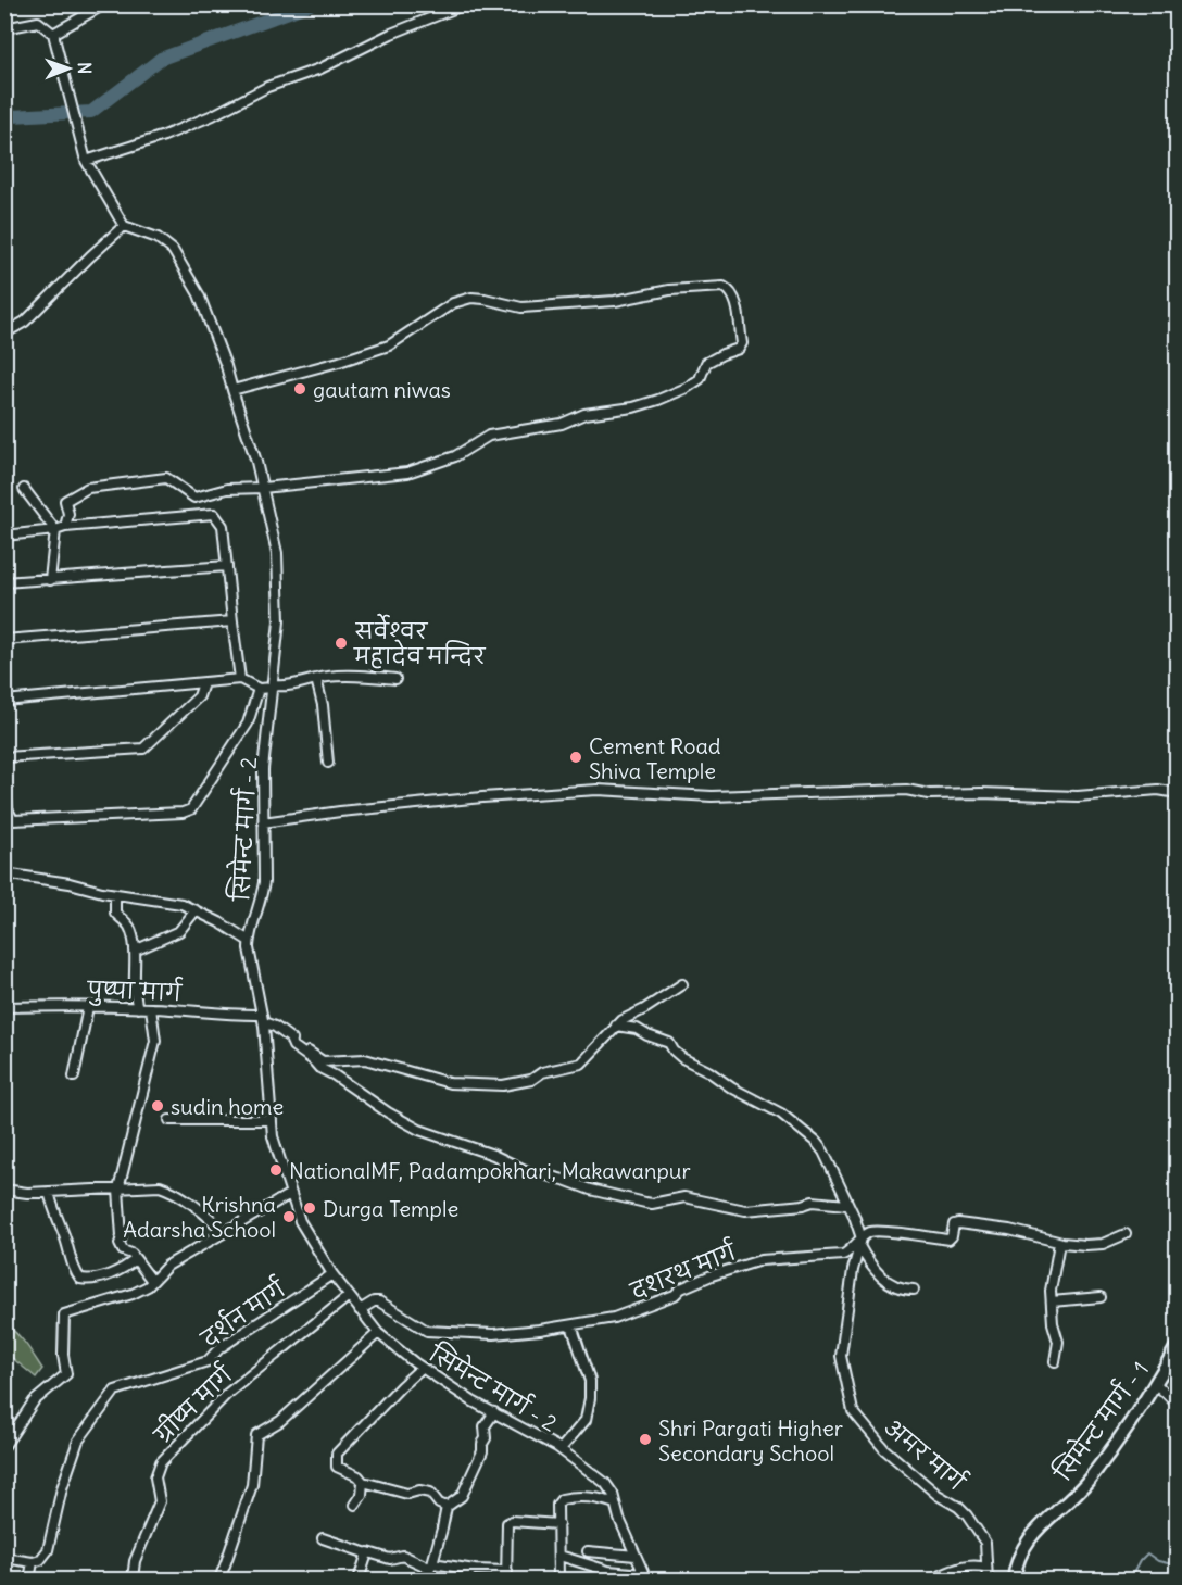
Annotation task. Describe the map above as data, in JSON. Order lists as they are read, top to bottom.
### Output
{
  "streets": {
    "street": [
      "सिमेन्ट मार्ग - 2",
      "पुष्पा मार्ग",
      "दशरथ मार्ग",
      "दर्शन मार्ग",
      "ग्रीष्म मार्ग",
      "सिमेन्ट मार्ग - 1",
      "अमर मार्ग"
    ]
  },
  "crossings": [
    ["सिमेन्ट मार्ग - 2", "पुष्पा मार्ग"],
    ["सिमेन्ट मार्ग - 2", "दशरथ मार्ग"],
    ["सिमेन्ट मार्ग - 2", "दर्शन मार्ग"],
    ["सिमेन्ट मार्ग - 2", "ग्रीष्म मार्ग"],
    ["दशरथ मार्ग", "अमर मार्ग"]
  ],
  "places": [
    "gautam niwas",
    "सर्वेश्वर महादेव मन्दिर",
    "Cement Road Shiva Temple",
    "sudin home",
    "NationalMF, Padampokhari, Makawanpur",
    "Durga Temple",
    "Krishna Adarsha School",
    "Shri Pargati Higher Secondary School"
  ],
  "north": "right"
}
